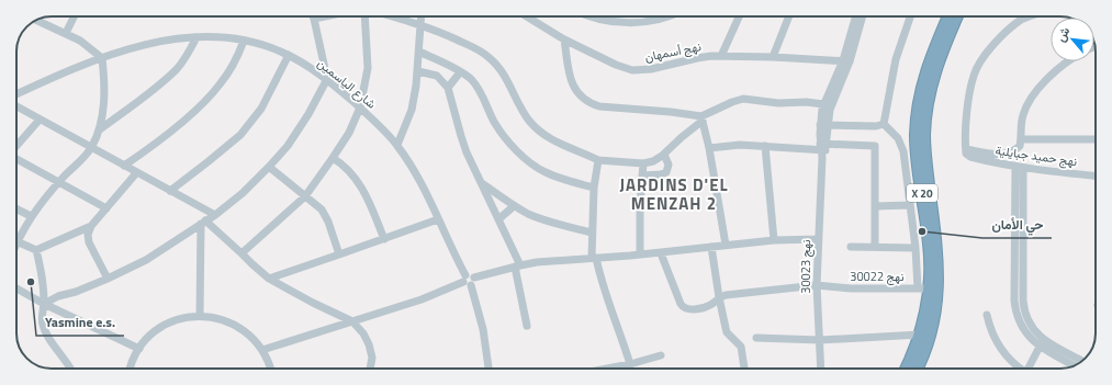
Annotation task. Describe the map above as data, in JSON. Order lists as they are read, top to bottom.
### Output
{
  "streets": {
    "highway": ["X 20"],
    "street": [
      "نهج أسمهان",
      "شارع الياسمين",
      "نهج حميد جبايلية",
      "نهج 30023",
      "نهج 30022"
    ]
  },
  "crossings": [
    ["نهج أسمهان", "نهج 30023"],
    ["X 20", "نهج 30022"],
    ["نهج 30023", "نهج 30022"]
  ],
  "districts": ["JARDINS D'EL MENZAH 2"],
  "places": ["حي الأمان", "Yasmine e.s."],
  "north": "top left"
}
